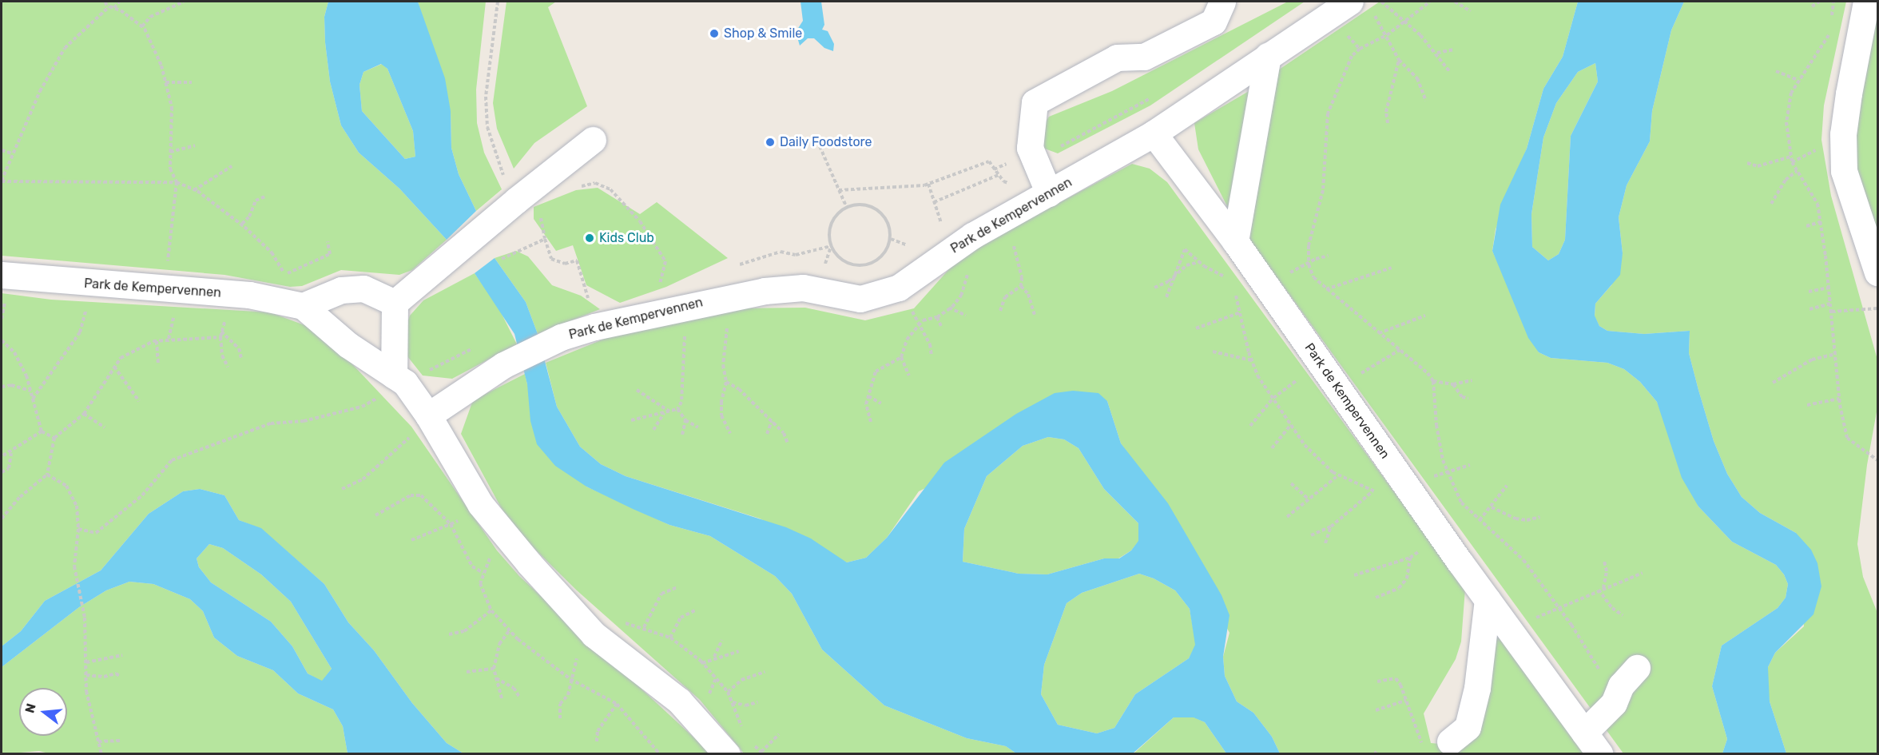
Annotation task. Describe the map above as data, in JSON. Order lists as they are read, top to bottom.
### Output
{
  "streets": {
    "lane": ["Park de Kempervennen"]
  },
  "places": ["Shop & Smile", "Daily Foodstore", "Kids Club"],
  "north": "left"
}
